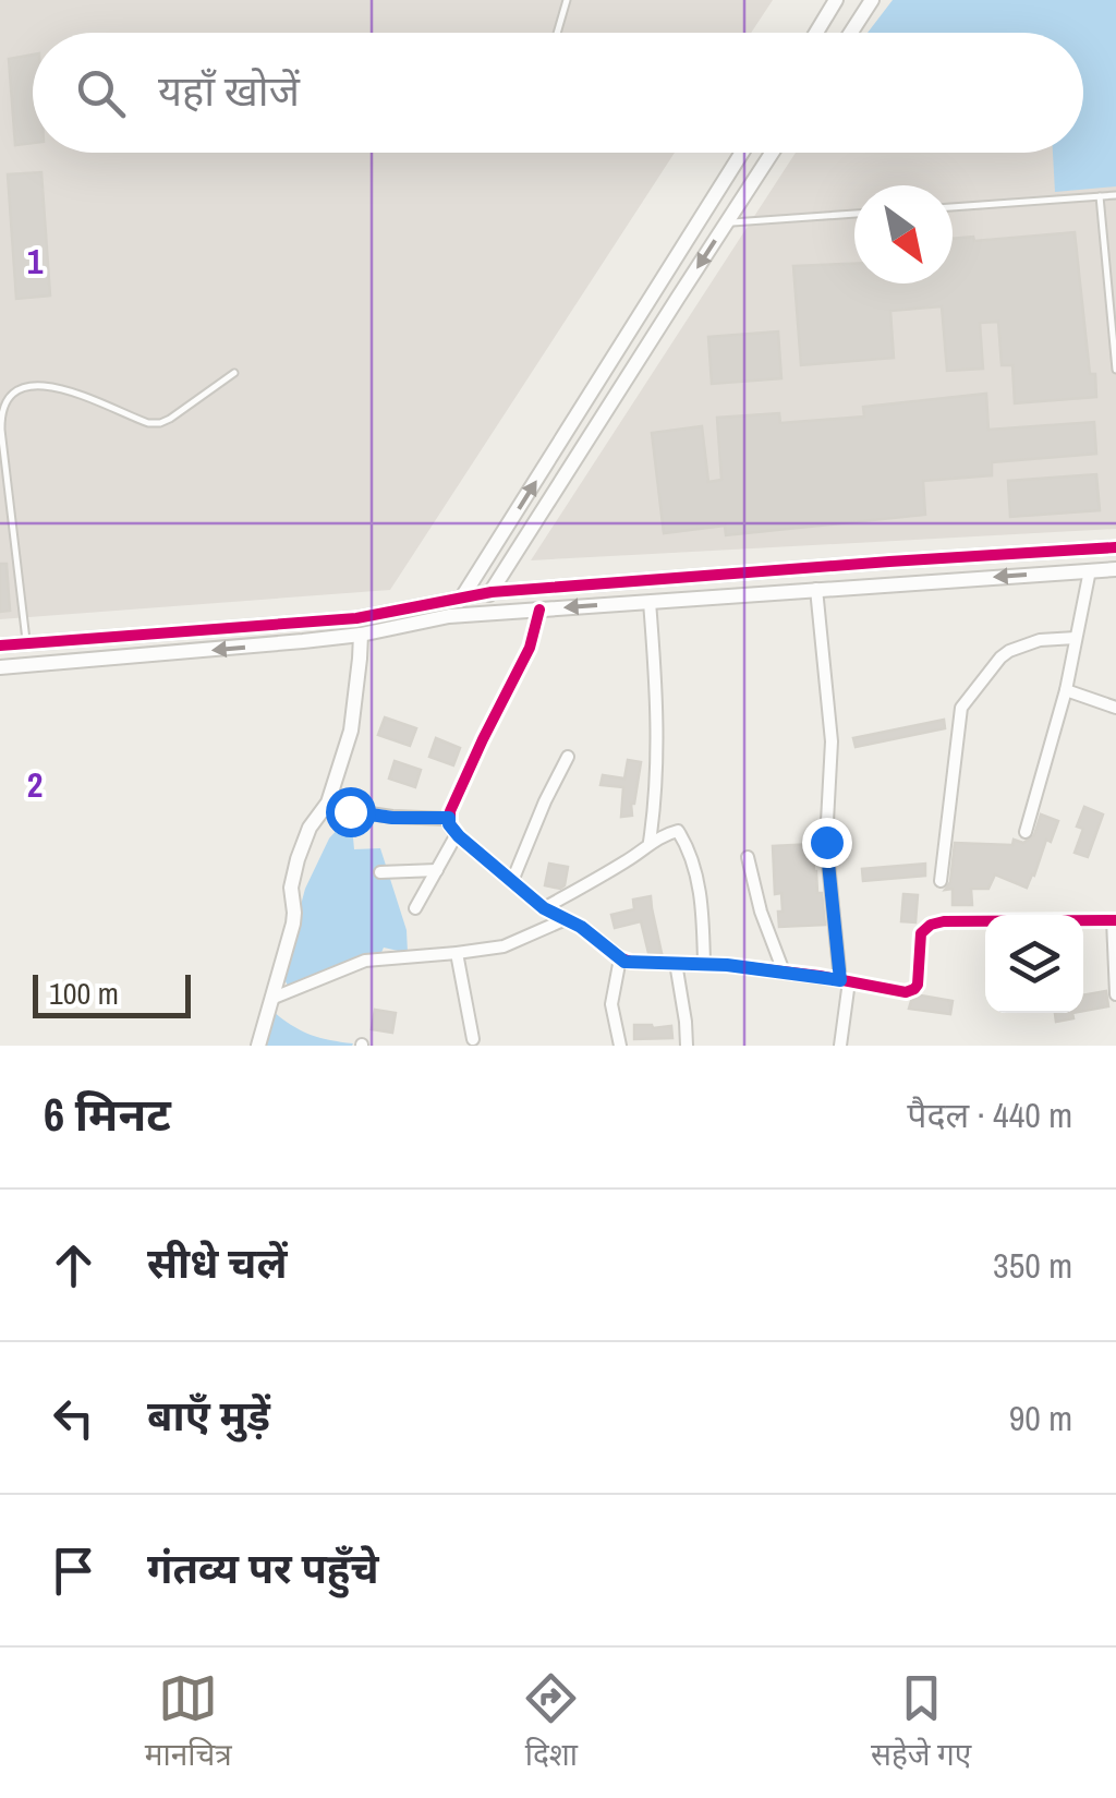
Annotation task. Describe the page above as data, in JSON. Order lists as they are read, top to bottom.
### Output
{
  "scale_bar": "100 m",
  "north": "bottom right",
  "page": {
    "search": "यहाँ खोजें",
    "scale": "100 m",
    "heading": ["6 मिनट", "पैदल · 440 m"],
    "list": [
      ["सीधे चलें", "350 m"],
      ["बाएँ मुड़ें", "90 m"],
      "गंतव्य पर पहुँचे"
    ],
    "nav": ["मानचित्र", "दिशा", "सहेजे गए"]
  },
  "grid": {
    "rows": ["1", "2"]
  }
}
